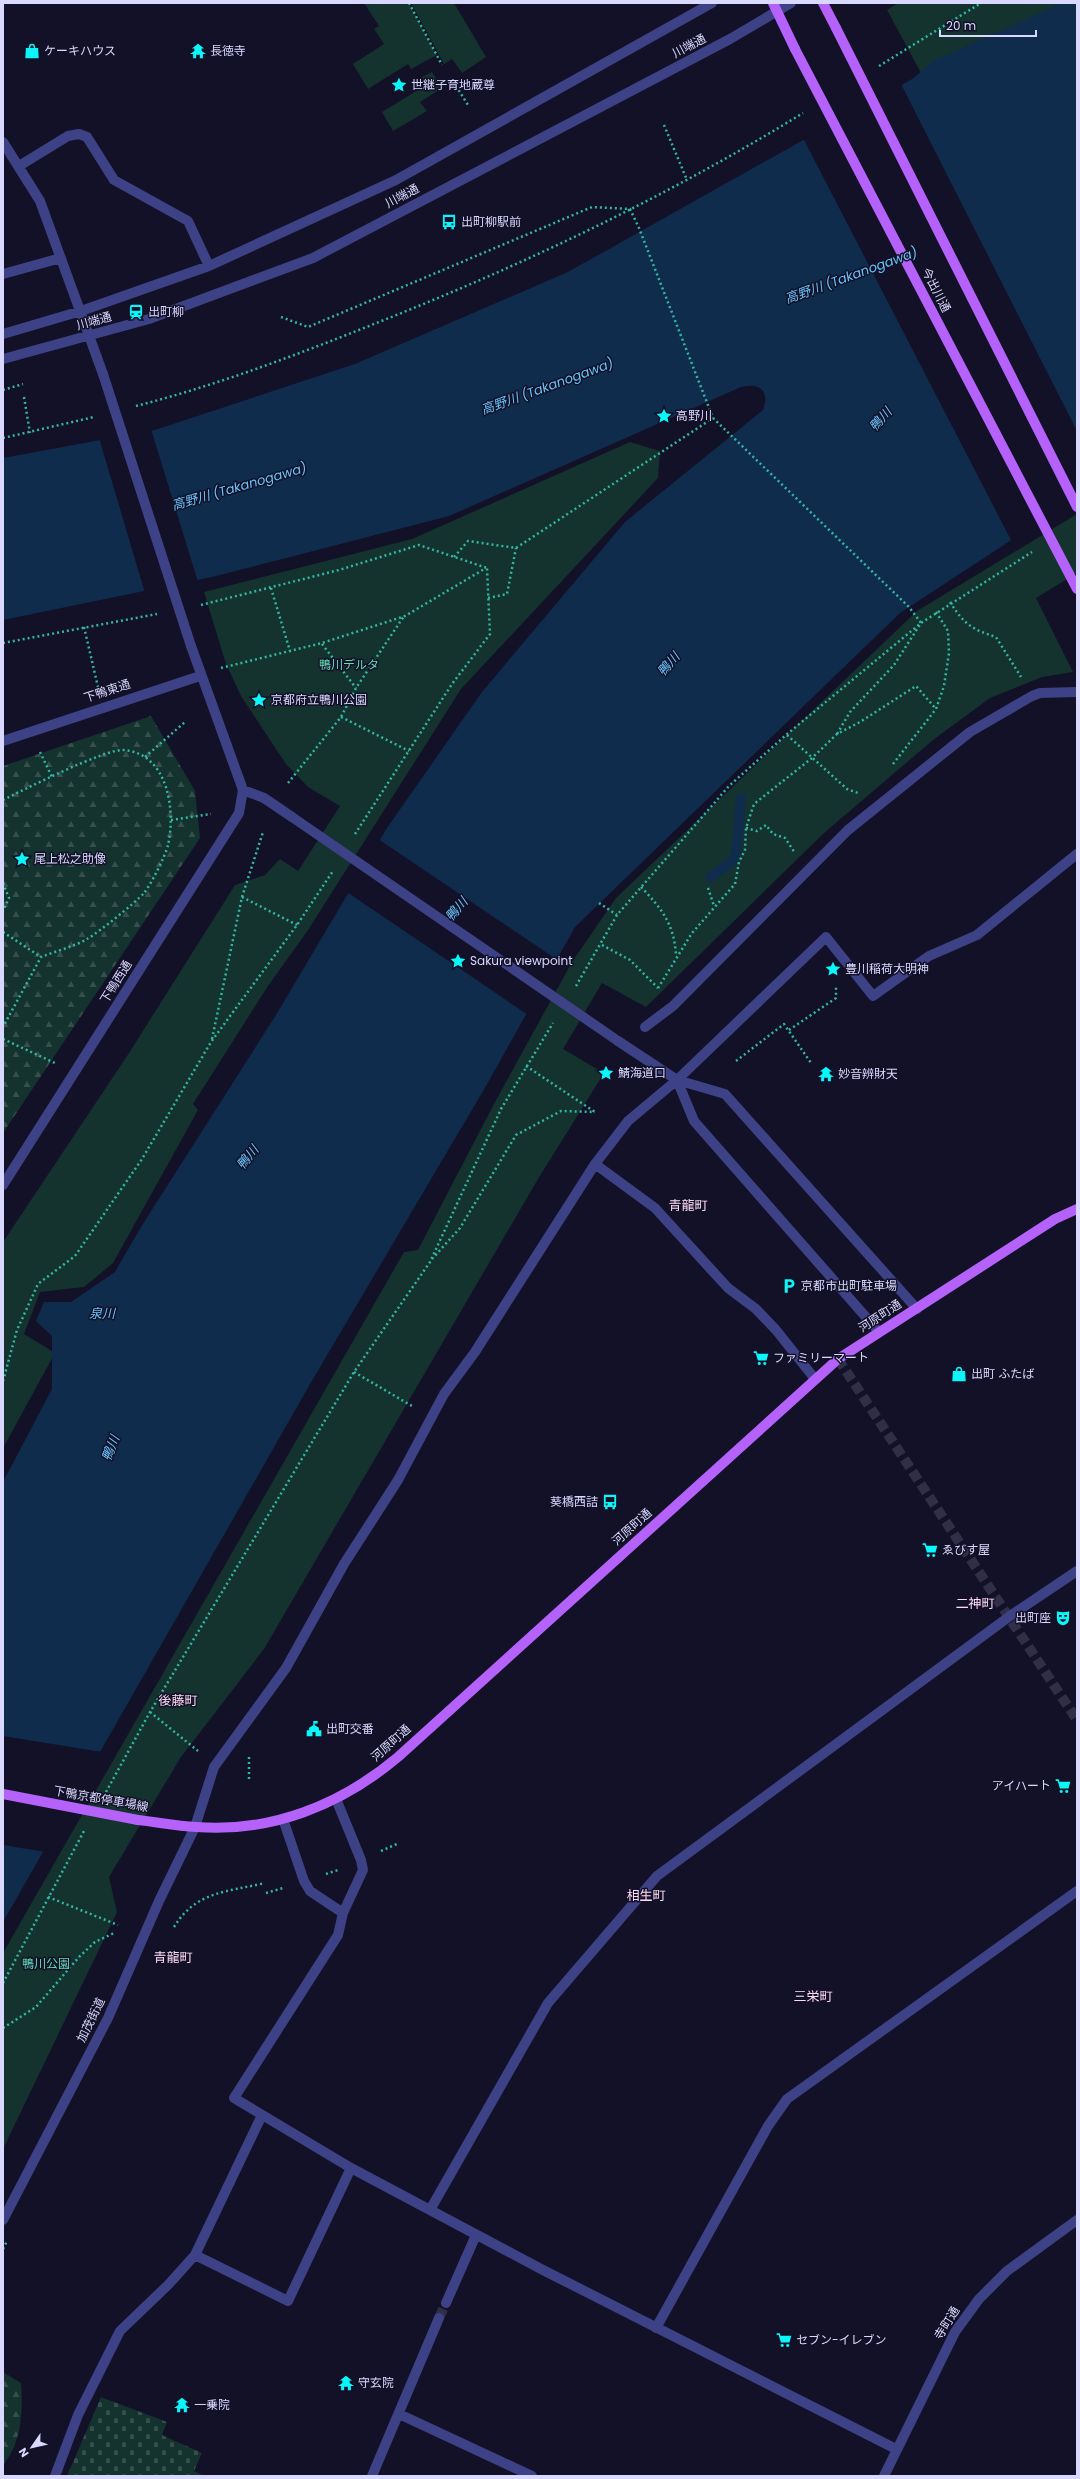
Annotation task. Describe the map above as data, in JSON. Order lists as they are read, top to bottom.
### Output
{
  "streets": {
    "main road": ["今出川通", "河原町通", "下鴨京都停車場線"],
    "street": [
      "川端通",
      "下鴨東通",
      "下鴨西通",
      "加茂街道",
      "寺町通"
    ]
  },
  "crossings": [
    ["川端通", "今出川通"],
    ["河原町通", "下鴨京都停車場線"],
    ["河原町通", "加茂街道"],
    ["下鴨京都停車場線", "加茂街道"]
  ],
  "districts": [
    "青龍町",
    "二神町",
    "後藤町",
    "相生町",
    "青龍町",
    "三栄町"
  ],
  "water": ["高野川 (Takanogawa)", "鴨川", "泉川"],
  "parks": ["鴨川デルタ", "鴨川公園"],
  "places": {
    "shop": ["ケーキハウス", "出町 ふたば"],
    "temple": [
      "長徳寺",
      "妙音辨財天",
      "守玄院",
      "一乗院"
    ],
    "place": [
      "世継子育地蔵尊",
      "高野川",
      "京都府立鴨川公園",
      "尾上松之助像",
      "Sakura viewpoint",
      "豊川稲荷大明神",
      "鯖海道口"
    ],
    "bus stop": ["出町柳駅前", "葵橋西詰"],
    "station": ["出町柳"],
    "parking": ["京都市出町駐車場"],
    "supermarket": [
      "ファミリーマート",
      "ゑびす屋",
      "アイハート",
      "セブン-イレブン"
    ],
    "theatre": ["出町座"],
    "public building": ["出町交番"]
  },
  "scale_bar": "20 m",
  "north": "bottom left"
}
